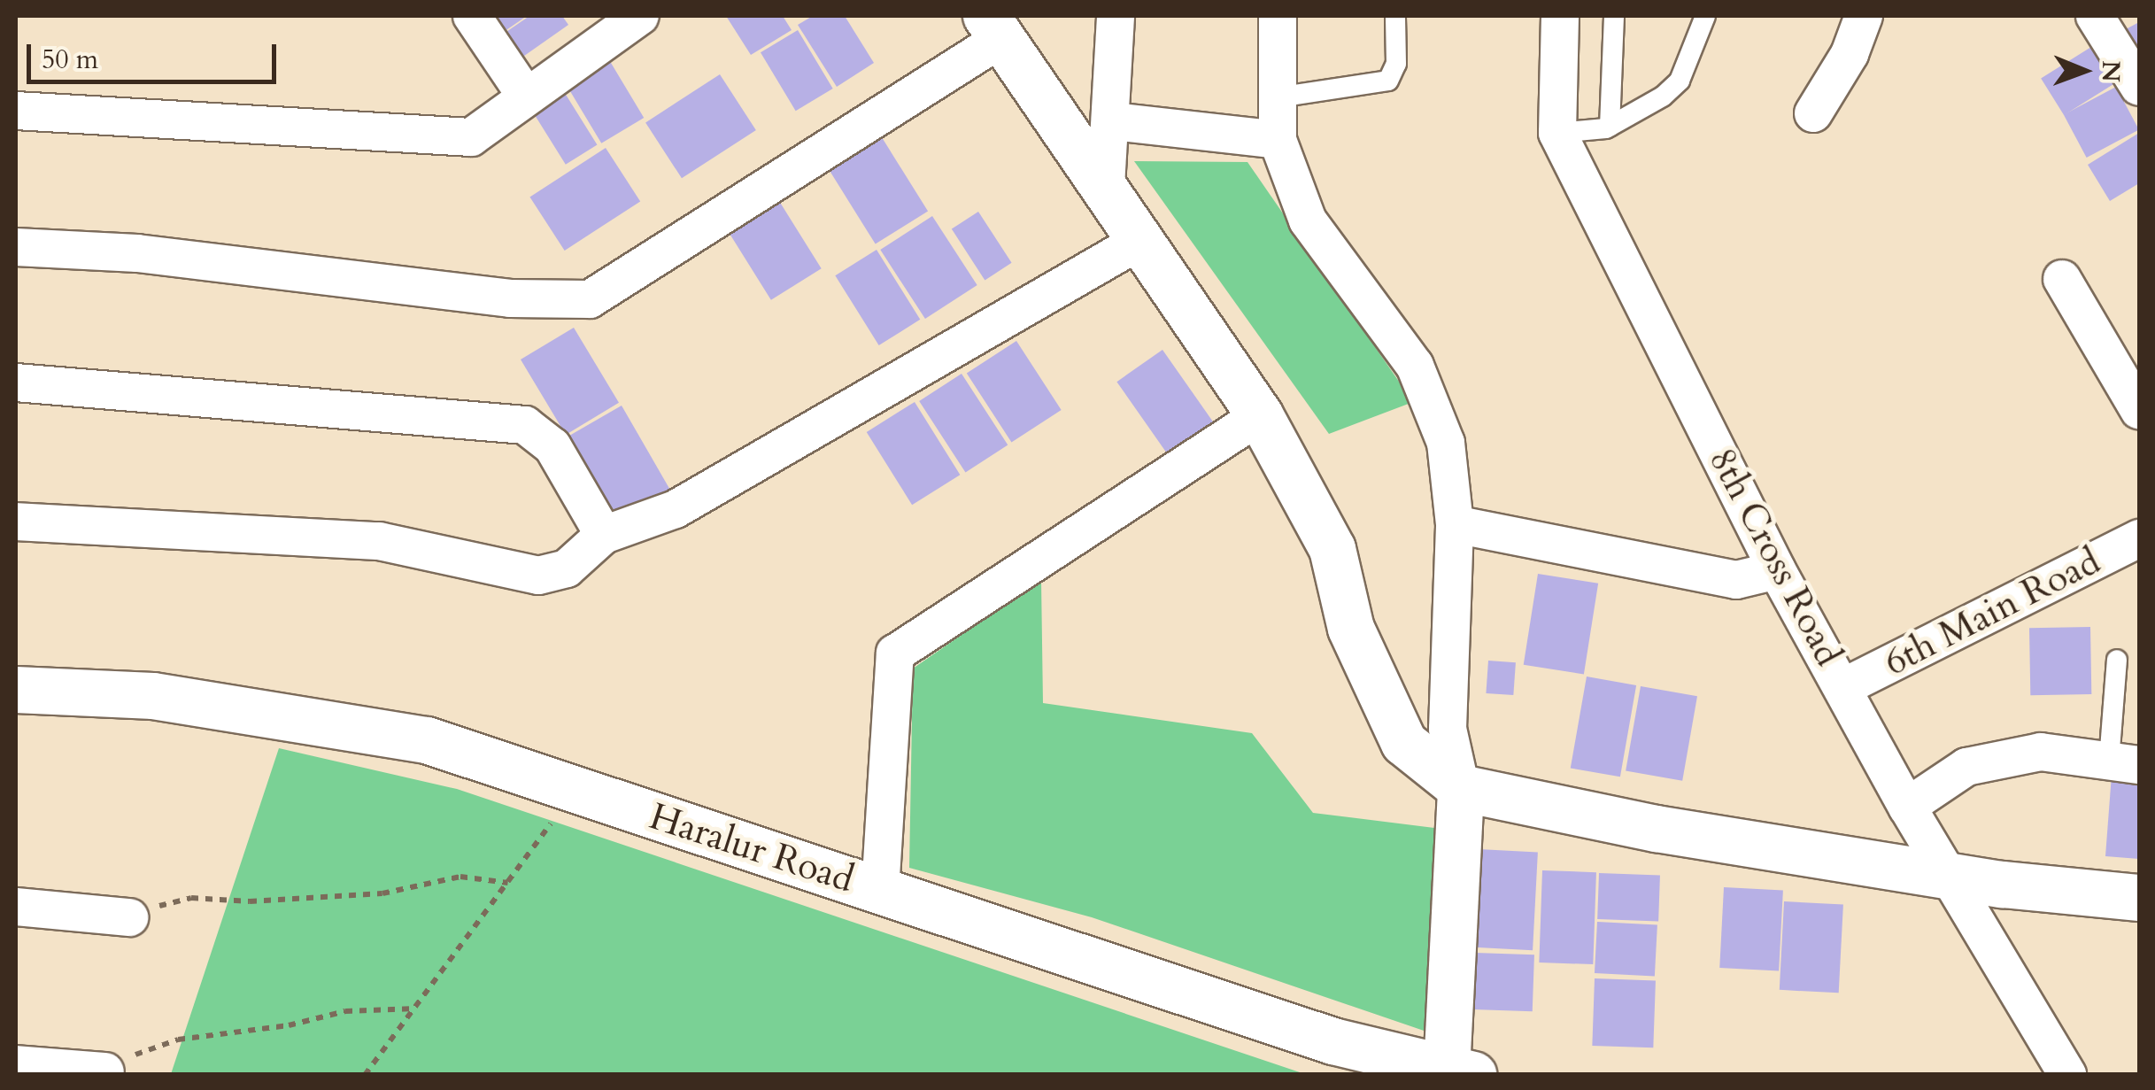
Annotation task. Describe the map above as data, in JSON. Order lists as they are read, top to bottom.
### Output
{
  "streets": {
    "street": ["8th Cross Road", "6th Main Road", "Haralur Road"]
  },
  "crossings": [
    ["8th Cross Road", "6th Main Road"]
  ],
  "scale_bar": "50 m",
  "north": "right"
}
